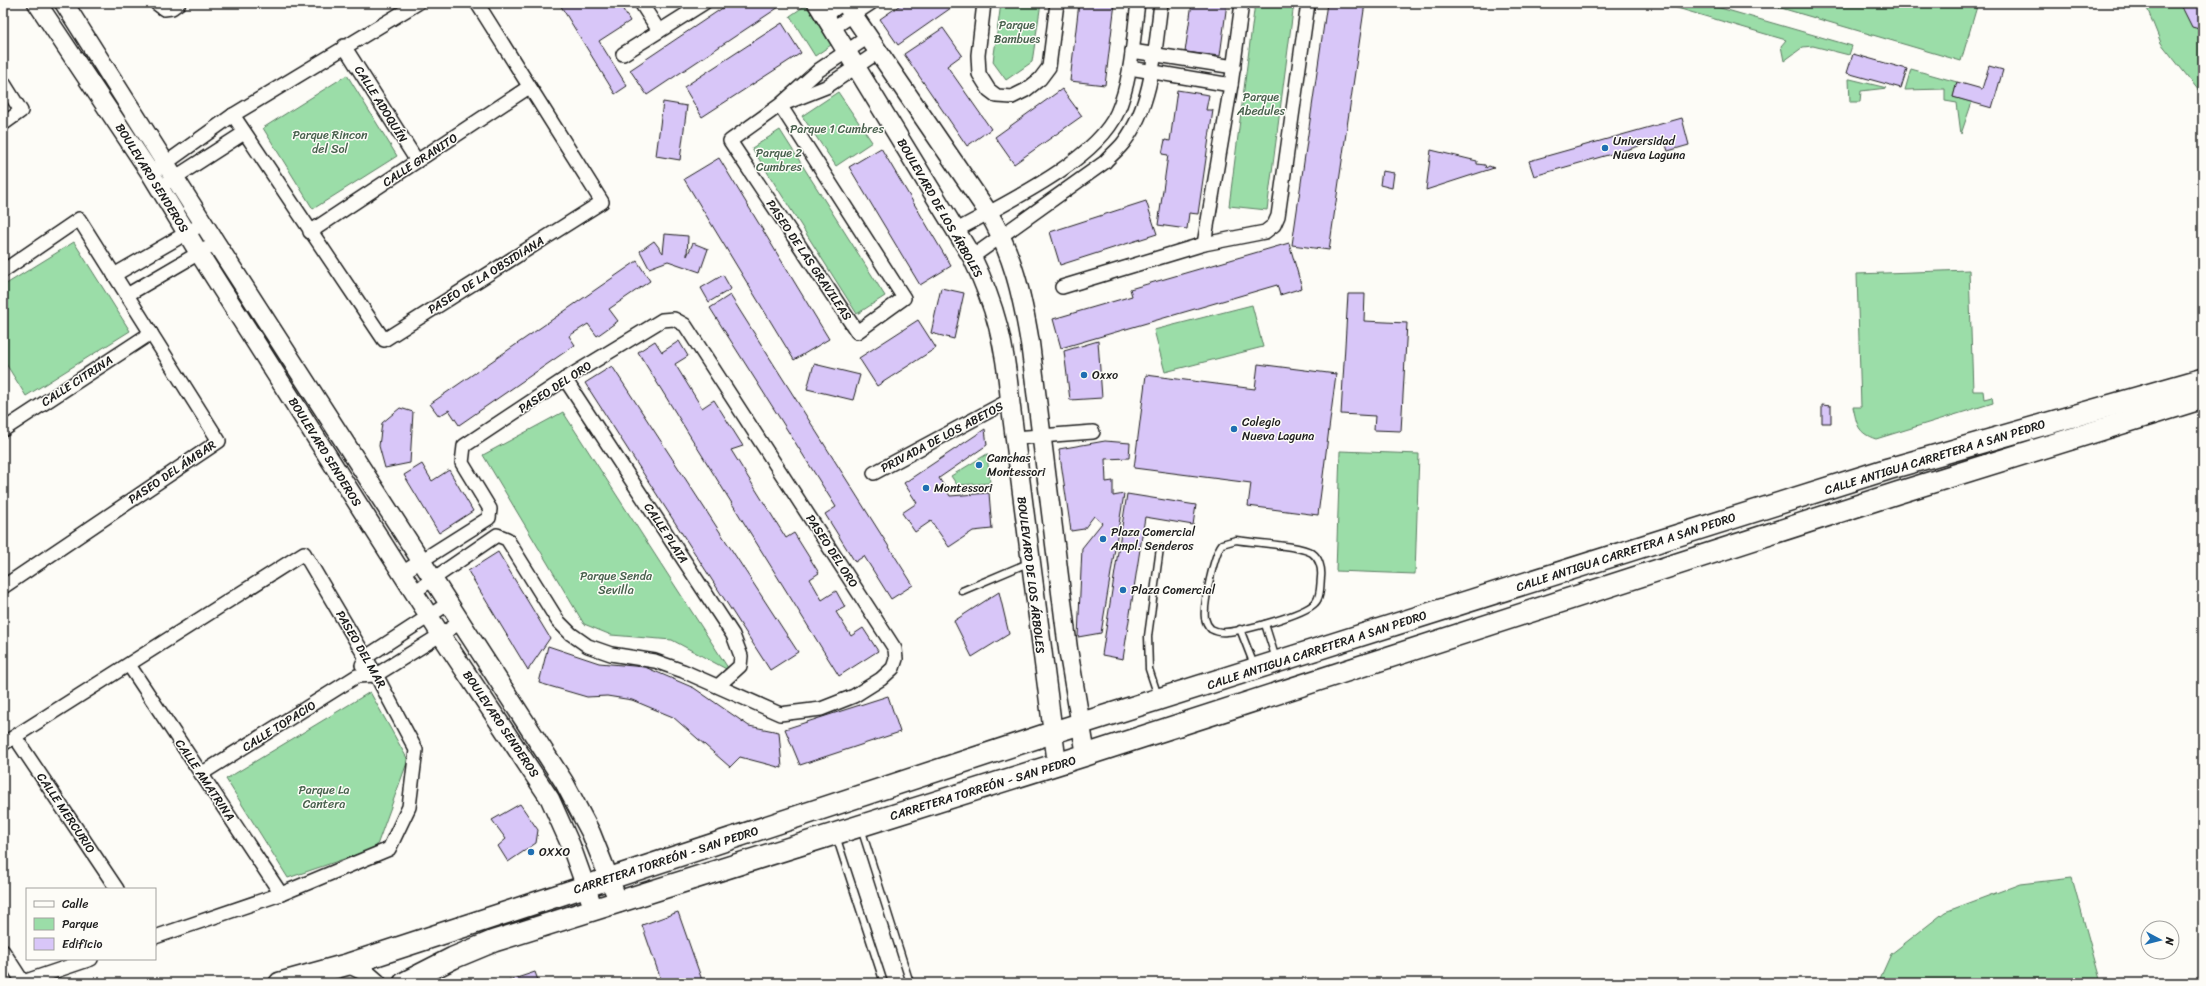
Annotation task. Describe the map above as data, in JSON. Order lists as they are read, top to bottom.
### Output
{
  "streets": {
    "main road": [
      "BOULEVARD SENDEROS",
      "BOULEVARD DE LOS ÁRBOLES",
      "CALLE ANTIGUA CARRETERA A SAN PEDRO",
      "CARRETERA TORREÓN - SAN PEDRO"
    ],
    "street": [
      "CALLE ADOQUÍN",
      "CALLE GRANITO",
      "PASEO DE LAS GRAVILEAS",
      "PASEO DE LA OBSIDIANA",
      "CALLE CITRINA",
      "PASEO DEL ORO",
      "PRIVADA DE LOS ABETOS",
      "PASEO DEL ÁMBAR",
      "CALLE PLATA",
      "PASEO DEL MAR",
      "CALLE TOPACIO",
      "CALLE AMATRINA",
      "CALLE MERCURIO"
    ]
  },
  "crossings": [
    ["CALLE ADOQUÍN", "CALLE GRANITO"],
    ["CALLE GRANITO", "PASEO DE LA OBSIDIANA"],
    ["BOULEVARD SENDEROS", "PASEO DEL ORO"],
    ["BOULEVARD SENDEROS", "CALLE TOPACIO"],
    ["BOULEVARD SENDEROS", "CARRETERA TORREÓN - SAN PEDRO"],
    ["BOULEVARD DE LOS ÁRBOLES", "PASEO DE LAS GRAVILEAS"],
    ["BOULEVARD DE LOS ÁRBOLES", "PRIVADA DE LOS ABETOS"],
    ["BOULEVARD DE LOS ÁRBOLES", "CALLE ANTIGUA CARRETERA A SAN PEDRO"],
    ["BOULEVARD DE LOS ÁRBOLES", "CARRETERA TORREÓN - SAN PEDRO"],
    ["CALLE CITRINA", "PASEO DEL ÁMBAR"],
    ["PASEO DEL ORO", "CALLE PLATA"],
    ["CALLE ANTIGUA CARRETERA A SAN PEDRO", "CARRETERA TORREÓN - SAN PEDRO"],
    ["PASEO DEL MAR", "CALLE TOPACIO"],
    ["PASEO DEL MAR", "CALLE AMATRINA"],
    ["PASEO DEL MAR", "CALLE MERCURIO"],
    ["CALLE TOPACIO", "CALLE AMATRINA"]
  ],
  "parks": [
    "Parque Bambues",
    "Parque Abedules",
    "Parque 1 Cumbres",
    "Parque Rincon del Sol",
    "Parque 2 Cumbres",
    "Parque Senda Sevilla",
    "Parque La Cantera"
  ],
  "places": [
    "Universidad Nueva Laguna",
    "Oxxo",
    "Colegio Nueva Laguna",
    "Canchas Montessori",
    "Montessori",
    "Plaza Comercial Ampl. Senderos",
    "Plaza Comercial",
    "OXXO"
  ],
  "legend": ["Calle", "Parque", "Edificio"],
  "north": "right"
}
